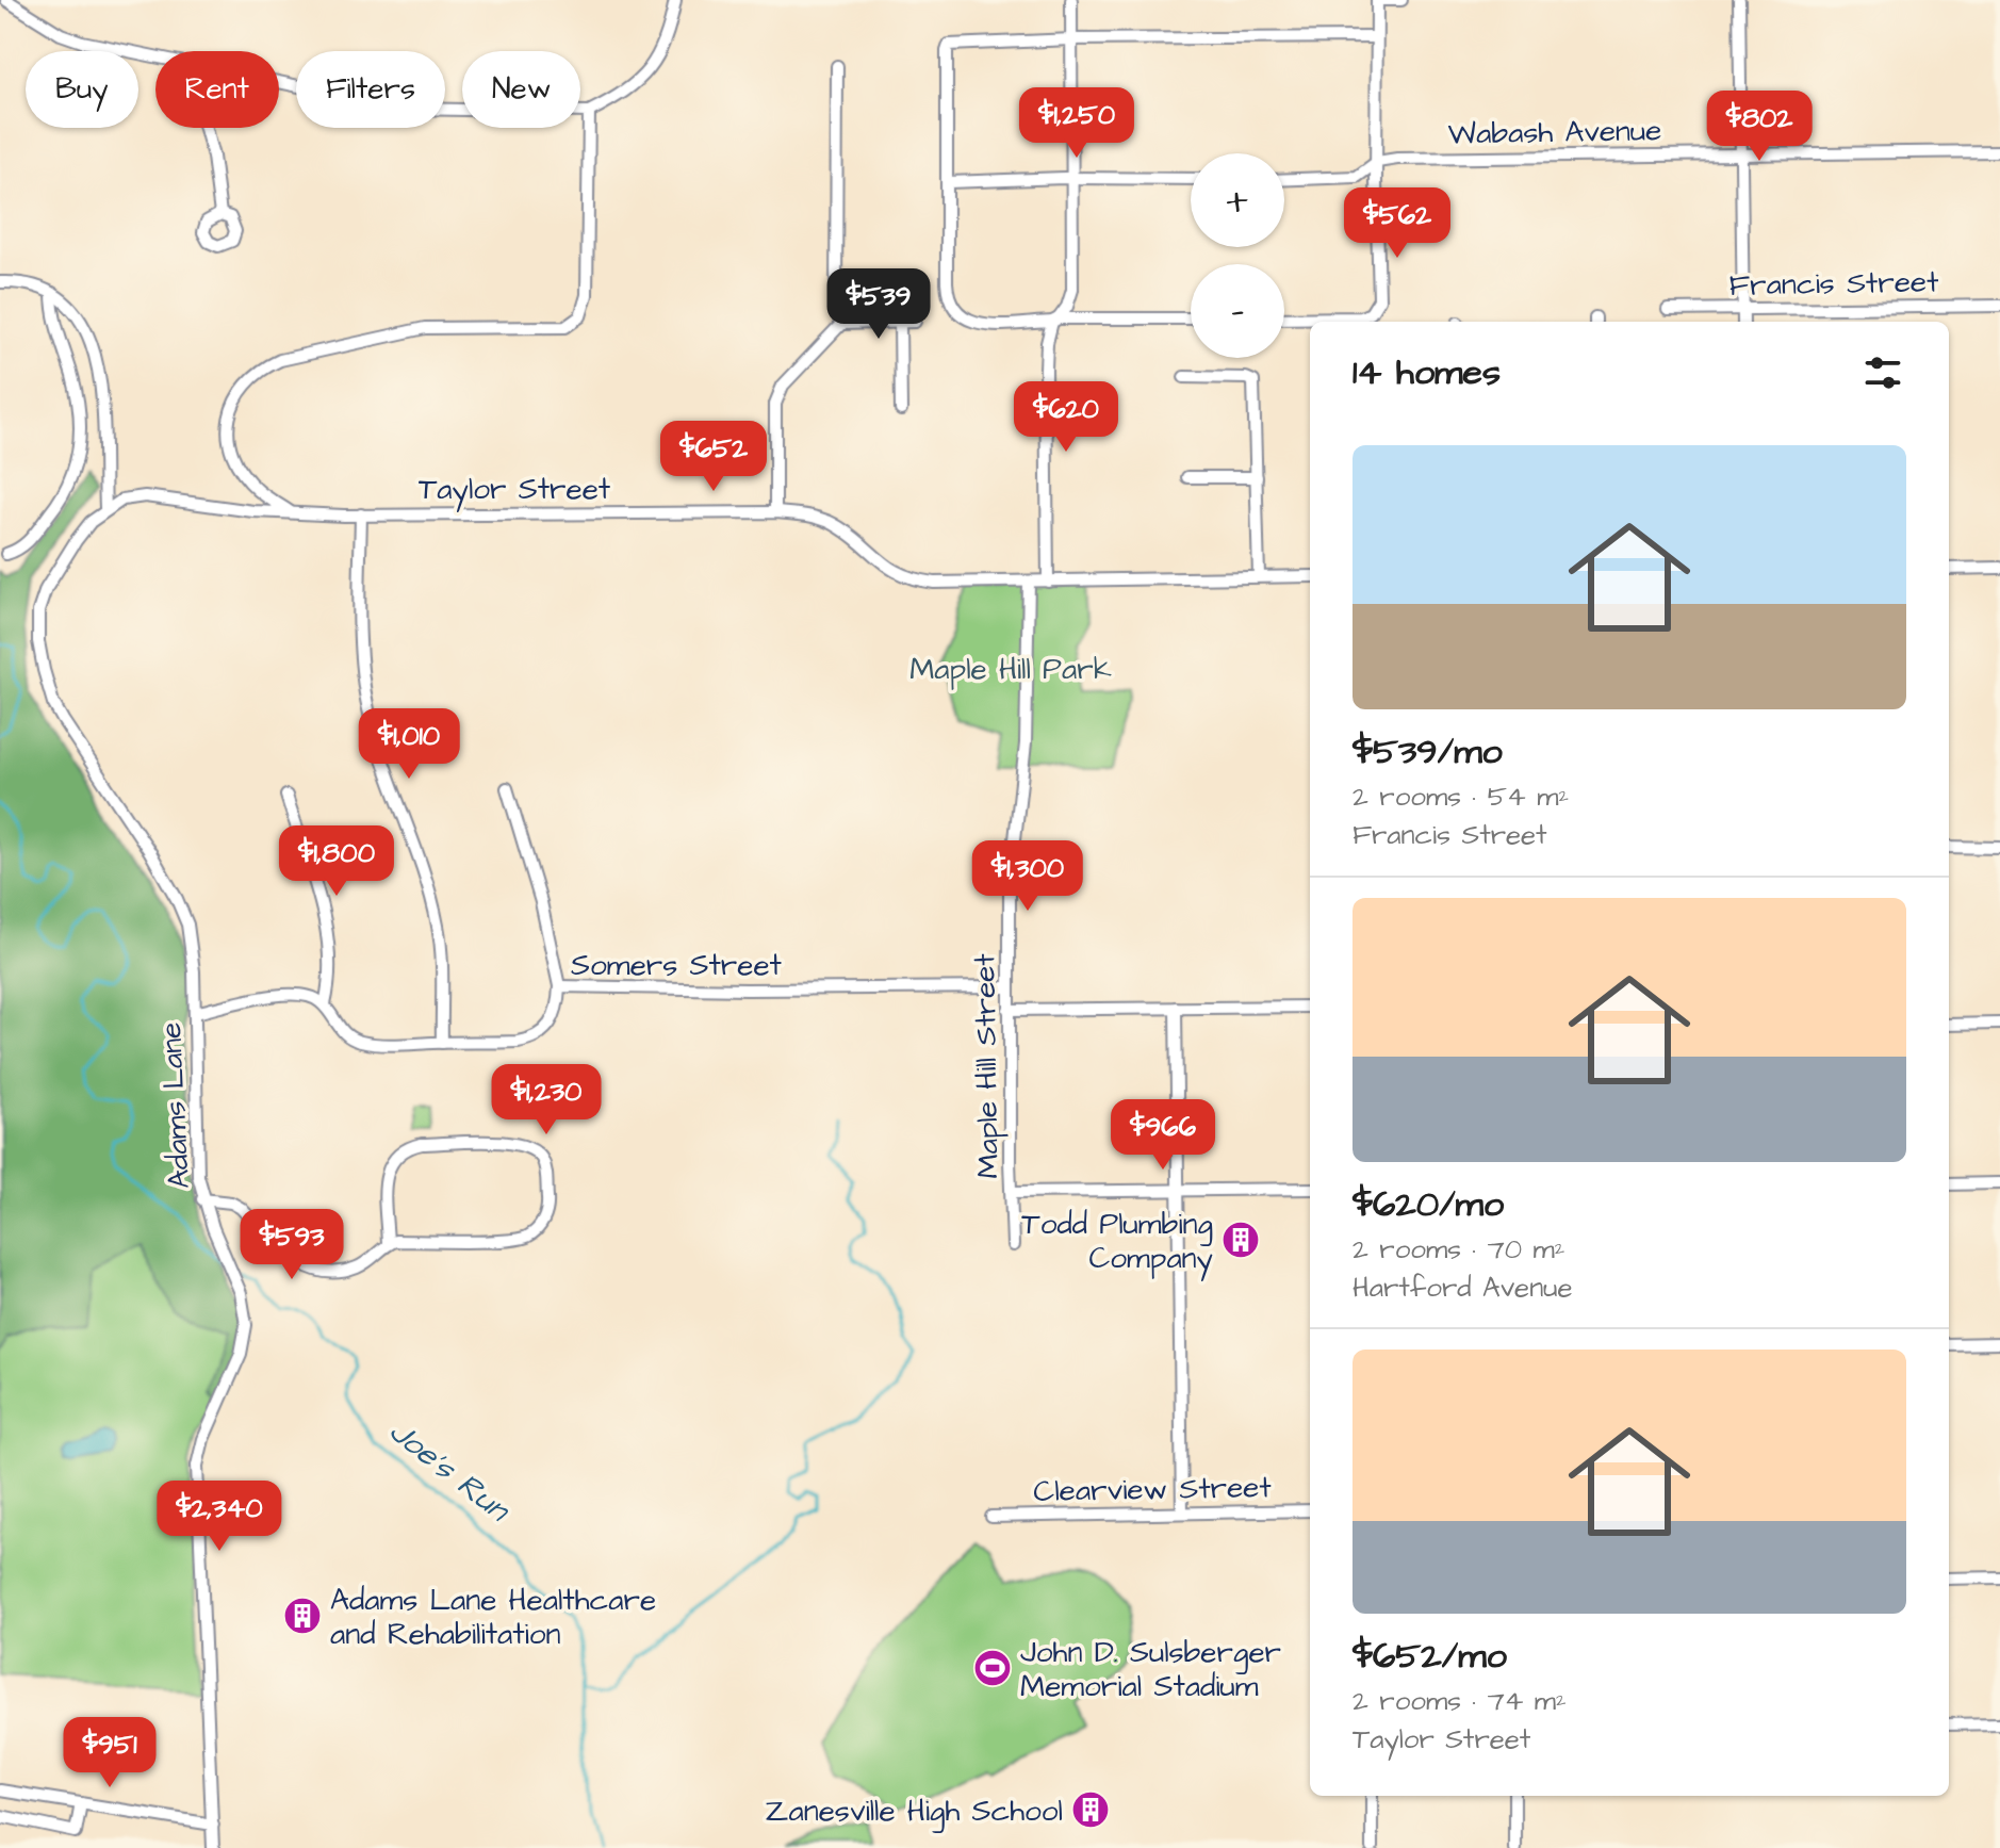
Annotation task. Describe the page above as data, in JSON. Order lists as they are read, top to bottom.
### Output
{
  "streets": {
    "street": [
      "Wabash Avenue",
      "Francis Street",
      "Taylor Street",
      "Somers Street",
      "Maple Hill Street",
      "Adams Lane",
      "Clearview Street"
    ]
  },
  "crossings": [
    ["Taylor Street", "Maple Hill Street"],
    ["Taylor Street", "Adams Lane"],
    ["Somers Street", "Maple Hill Street"]
  ],
  "water": ["Joe's Run"],
  "parks": ["Maple Hill Park"],
  "places": {
    "building": ["Todd Plumbing Company", "Adams Lane Healthcare and Rehabilitation", "Zanesville High School"],
    "sports": ["John D. Sulsberger Memorial Stadium"]
  },
  "page": {
    "chip": [
      "Buy",
      "Rent",
      "Filters",
      "New"
    ],
    "price": [
      "$1,250",
      "$802",
      "$562",
      "$539",
      "$620",
      "$652",
      "$1,010",
      "$1,800",
      "$1,300",
      "$1,230",
      "$966",
      "$593",
      "$2,340",
      "$951"
    ],
    "map_buttons": ["+", "−"],
    "heading": "14 homes",
    "list": [
      {
        "name": "$539/mo",
        "note": "2 rooms · 54 m² · Francis Street"
      },
      {
        "name": "$620/mo",
        "note": "2 rooms · 70 m² · Hartford Avenue"
      },
      {
        "name": "$652/mo",
        "note": "2 rooms · 74 m² · Taylor Street"
      }
    ]
  }
}
